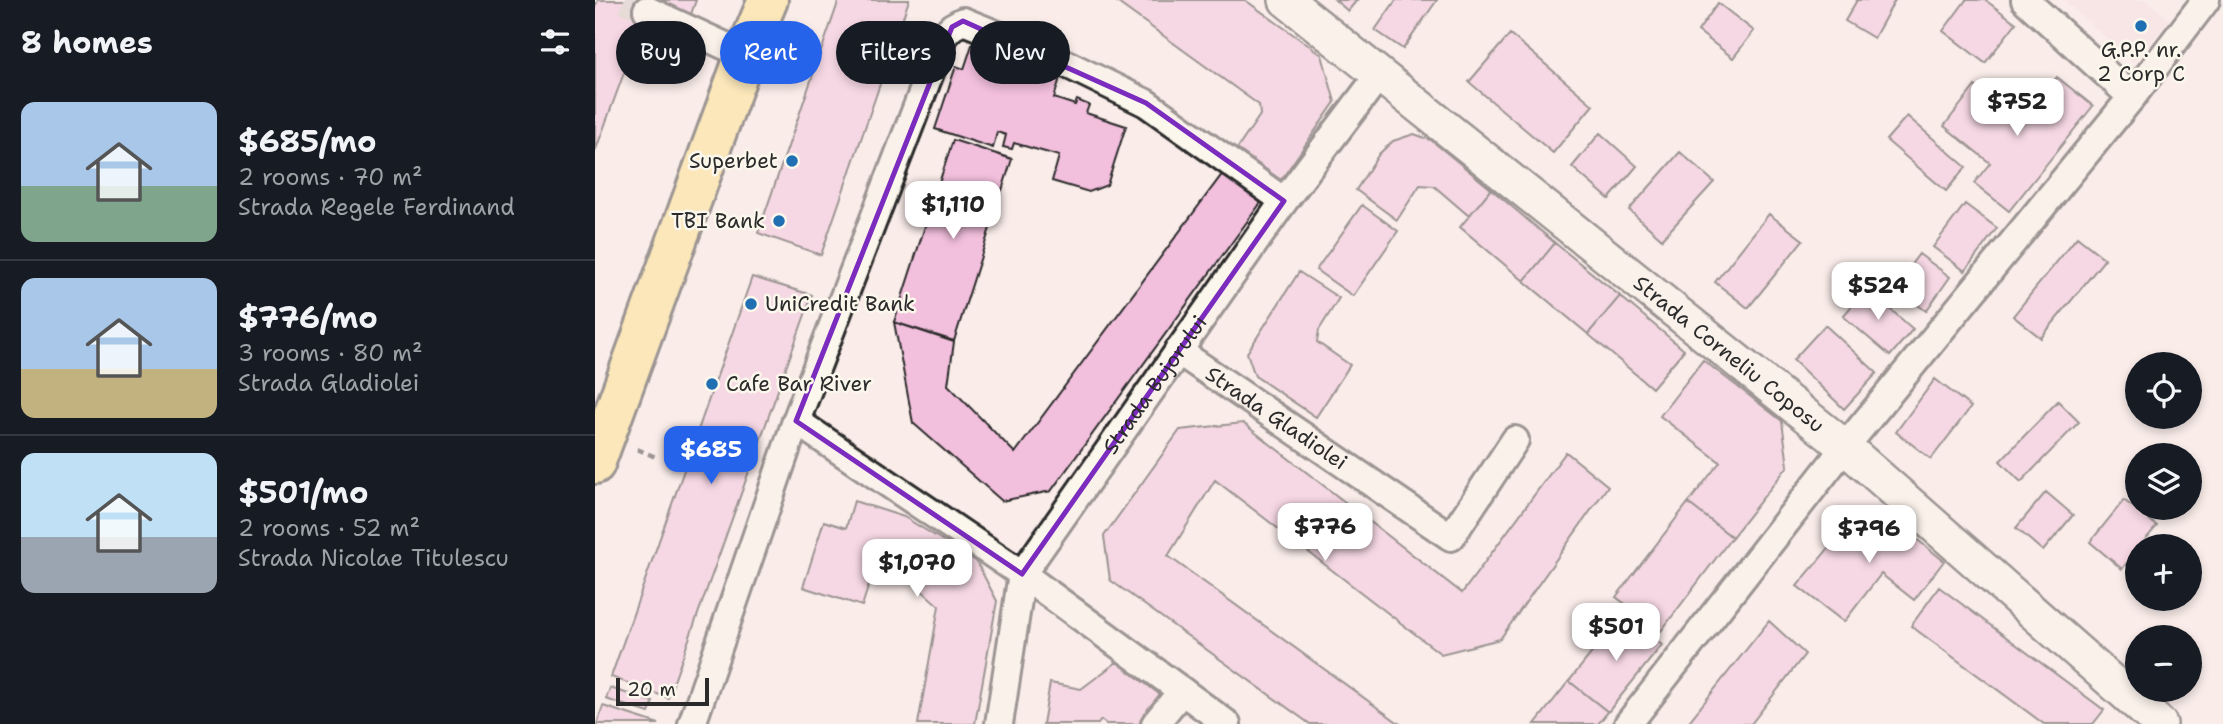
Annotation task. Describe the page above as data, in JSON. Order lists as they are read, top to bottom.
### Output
{
  "streets": {
    "street": ["Strada Corneliu Coposu", "Strada Bujorului", "Strada Gladiolei"]
  },
  "crossings": [
    ["Strada Corneliu Coposu", "Strada Bujorului"],
    ["Strada Bujorului", "Strada Gladiolei"]
  ],
  "places": [
    "G.P.P. nr. 2 Corp C",
    "Superbet",
    "TBI Bank",
    "UniCredit Bank",
    "Cafe Bar River"
  ],
  "scale_bar": "20 m",
  "page": {
    "heading": "8 homes",
    "chip": [
      "Buy",
      "Rent",
      "Filters",
      "New"
    ],
    "price": [
      "$752",
      "$1,110",
      "$524",
      "$685",
      "$776",
      "$796",
      "$1,070",
      "$501"
    ],
    "list": [
      {
        "name": "$685/mo",
        "note": "2 rooms · 70 m² · Strada Regele Ferdinand"
      },
      {
        "name": "$776/mo",
        "note": "3 rooms · 80 m² · Strada Gladiolei"
      },
      {
        "name": "$501/mo",
        "note": "2 rooms · 52 m² · Strada Nicolae Titulescu"
      }
    ],
    "map_buttons": ["+", "−"],
    "scale": "20 m"
  }
}
